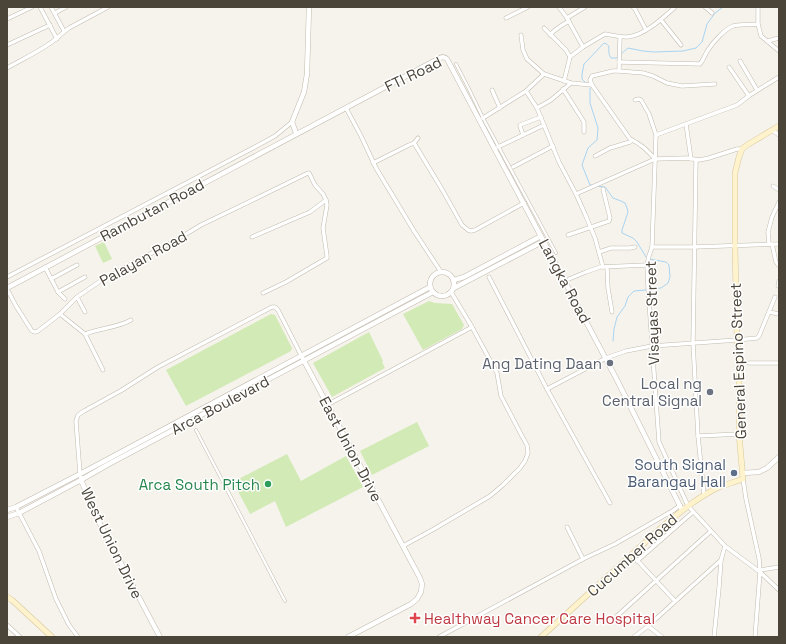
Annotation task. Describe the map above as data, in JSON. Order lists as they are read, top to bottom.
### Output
{
  "streets": {
    "main road": ["General Espino Street", "Cucumber Road"],
    "street": [
      "FTI Road",
      "Rambutan Road",
      "Palayan Road",
      "Langka Road",
      "Visayas Street",
      "Arca Boulevard",
      "East Union Drive",
      "West Union Drive"
    ]
  },
  "crossings": [
    ["FTI Road", "Rambutan Road"],
    ["FTI Road", "Langka Road"],
    ["Rambutan Road", "Palayan Road"],
    ["Langka Road", "Cucumber Road"],
    ["Visayas Street", "General Espino Street"],
    ["Visayas Street", "Cucumber Road"],
    ["General Espino Street", "Cucumber Road"],
    ["Arca Boulevard", "East Union Drive"],
    ["Arca Boulevard", "West Union Drive"],
    ["East Union Drive", "West Union Drive"]
  ],
  "places": {
    "other": [
      "Ang Dating Daan",
      "Local ng Central Signal",
      "South Signal Barangay Hall",
      "Arca South Pitch"
    ],
    "health": ["Healthway Cancer Care Hospital"]
  }
}
